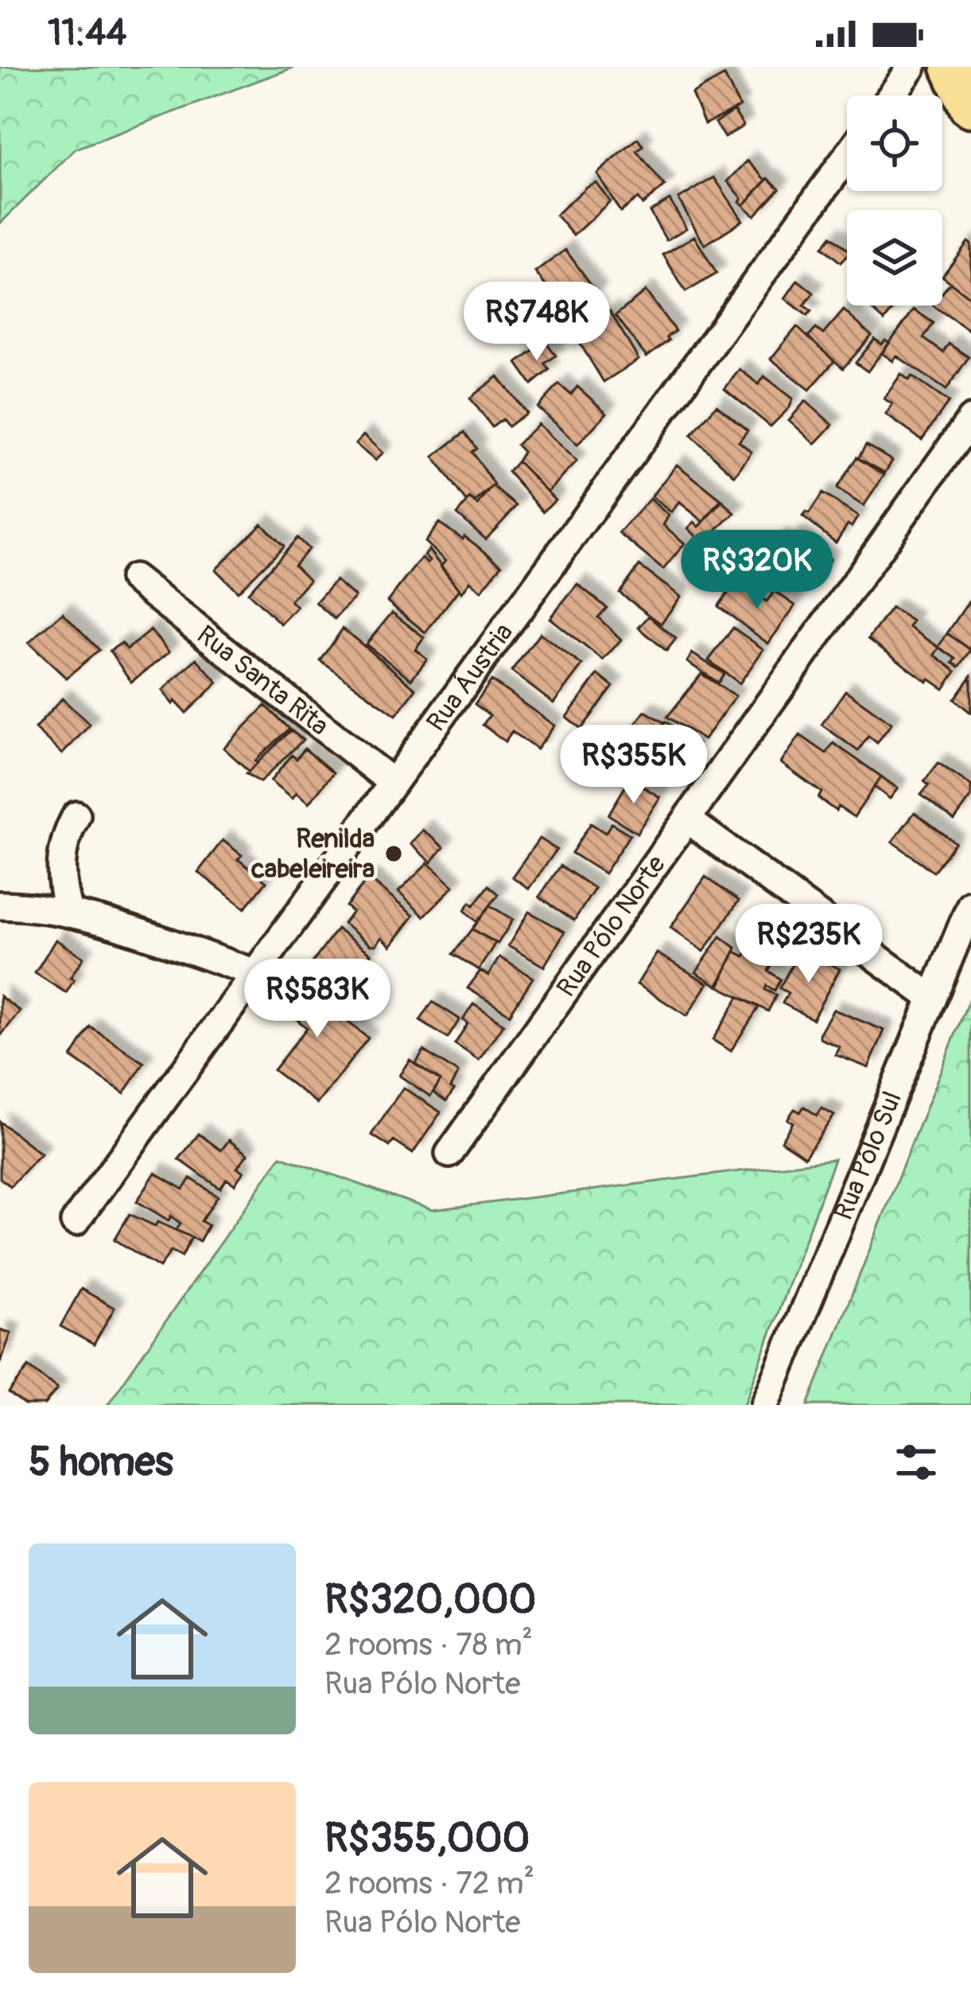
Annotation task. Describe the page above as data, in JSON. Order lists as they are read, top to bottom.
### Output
{
  "streets": {
    "street": [
      "Rua Áustria",
      "Rua Santa Rita",
      "Rua Pólo Norte",
      "Rua Pólo Sul"
    ]
  },
  "crossings": [
    ["Rua Áustria", "Rua Santa Rita"]
  ],
  "places": ["Renilda cabeleireira"],
  "page": {
    "status": "11:44",
    "price": [
      "R$748K",
      "R$320K",
      "R$355K",
      "R$235K",
      "R$583K"
    ],
    "heading": "5 homes",
    "list": [
      {
        "name": "R$320,000",
        "note": "2 rooms · 78 m² · Rua Pólo Norte"
      },
      {
        "name": "R$355,000",
        "note": "2 rooms · 72 m² · Rua Pólo Norte"
      }
    ]
  }
}
